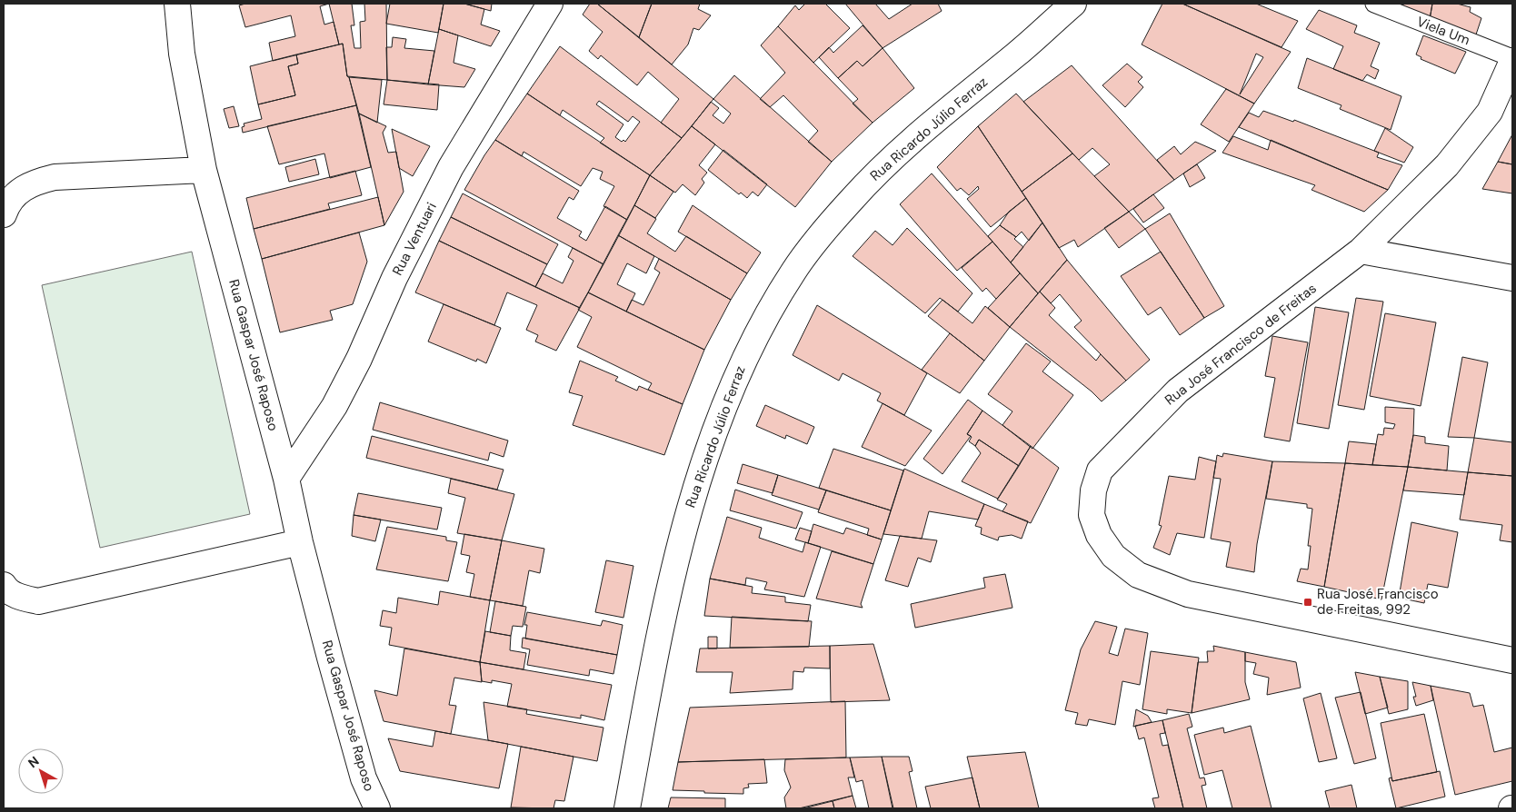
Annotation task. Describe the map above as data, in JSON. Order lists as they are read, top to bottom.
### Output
{
  "streets": {
    "street": [
      "Rua Ricardo Júlio Ferraz",
      "Rua Ventuari",
      "Rua José Francisco de Freitas",
      "Rua Gaspar José Raposo"
    ],
    "lane": ["Viela Um"]
  },
  "crossings": [
    ["Viela Um", "Rua José Francisco de Freitas"],
    ["Rua Ventuari", "Rua Gaspar José Raposo"]
  ],
  "places": {
    "transit": ["Rua José Francisco de Freitas, 992"]
  },
  "north": "top left"
}
